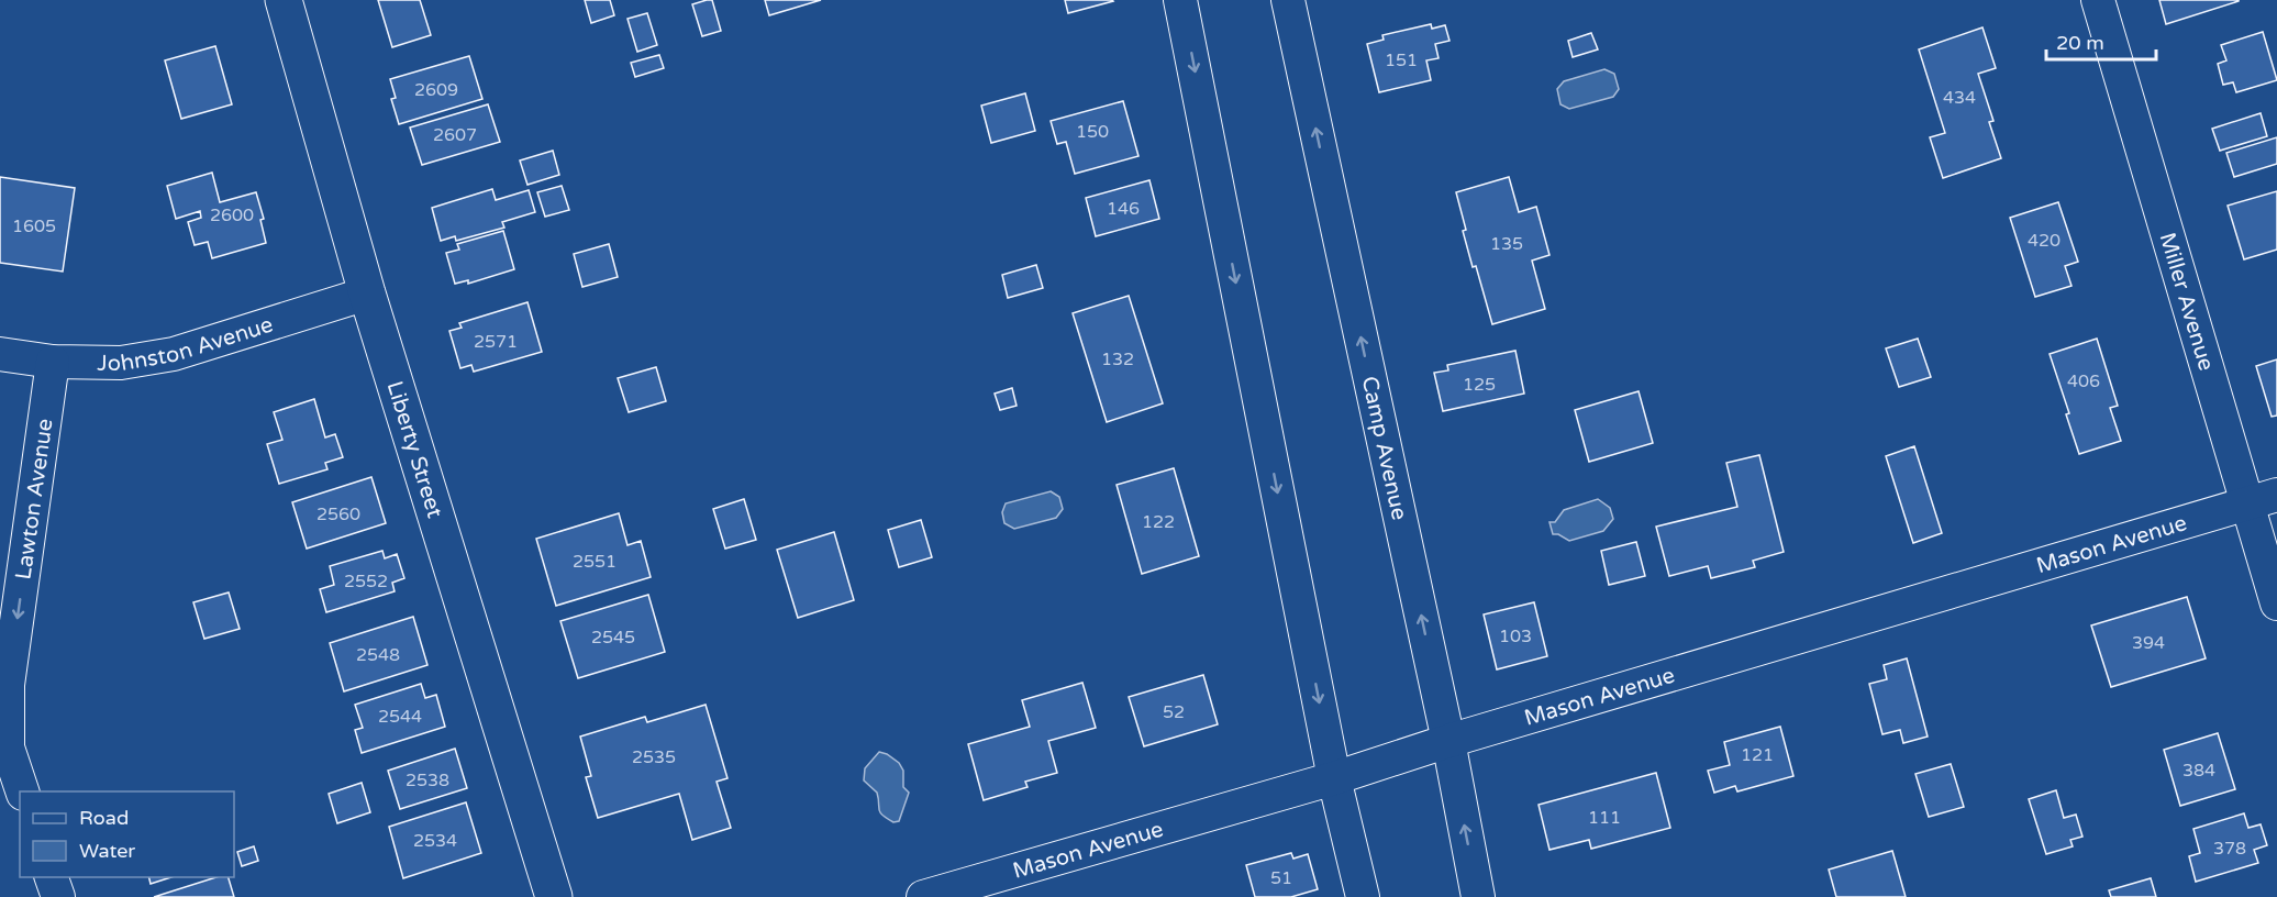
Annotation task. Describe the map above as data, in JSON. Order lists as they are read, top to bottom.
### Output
{
  "streets": {
    "street": [
      "Miller Avenue",
      "Johnston Avenue",
      "Camp Avenue",
      "Liberty Street",
      "Lawton Avenue",
      "Mason Avenue"
    ]
  },
  "crossings": [
    ["Miller Avenue", "Mason Avenue"],
    ["Johnston Avenue", "Liberty Street"],
    ["Johnston Avenue", "Lawton Avenue"],
    ["Camp Avenue", "Mason Avenue"]
  ],
  "one_way": ["Lawton Avenue"],
  "house_numbers": [
    "151",
    "2609",
    "434",
    "150",
    "2607",
    "146",
    "2600",
    "1605",
    "420",
    "135",
    "2571",
    "132",
    "406",
    "125",
    "2560",
    "122",
    "2551",
    "2552",
    "103",
    "2545",
    "394",
    "2548",
    "52",
    "2544",
    "121",
    "2535",
    "384",
    "2538",
    "111",
    "2534",
    "378",
    "51"
  ],
  "legend": ["Road", "Water"],
  "scale_bar": "20 m"
}
